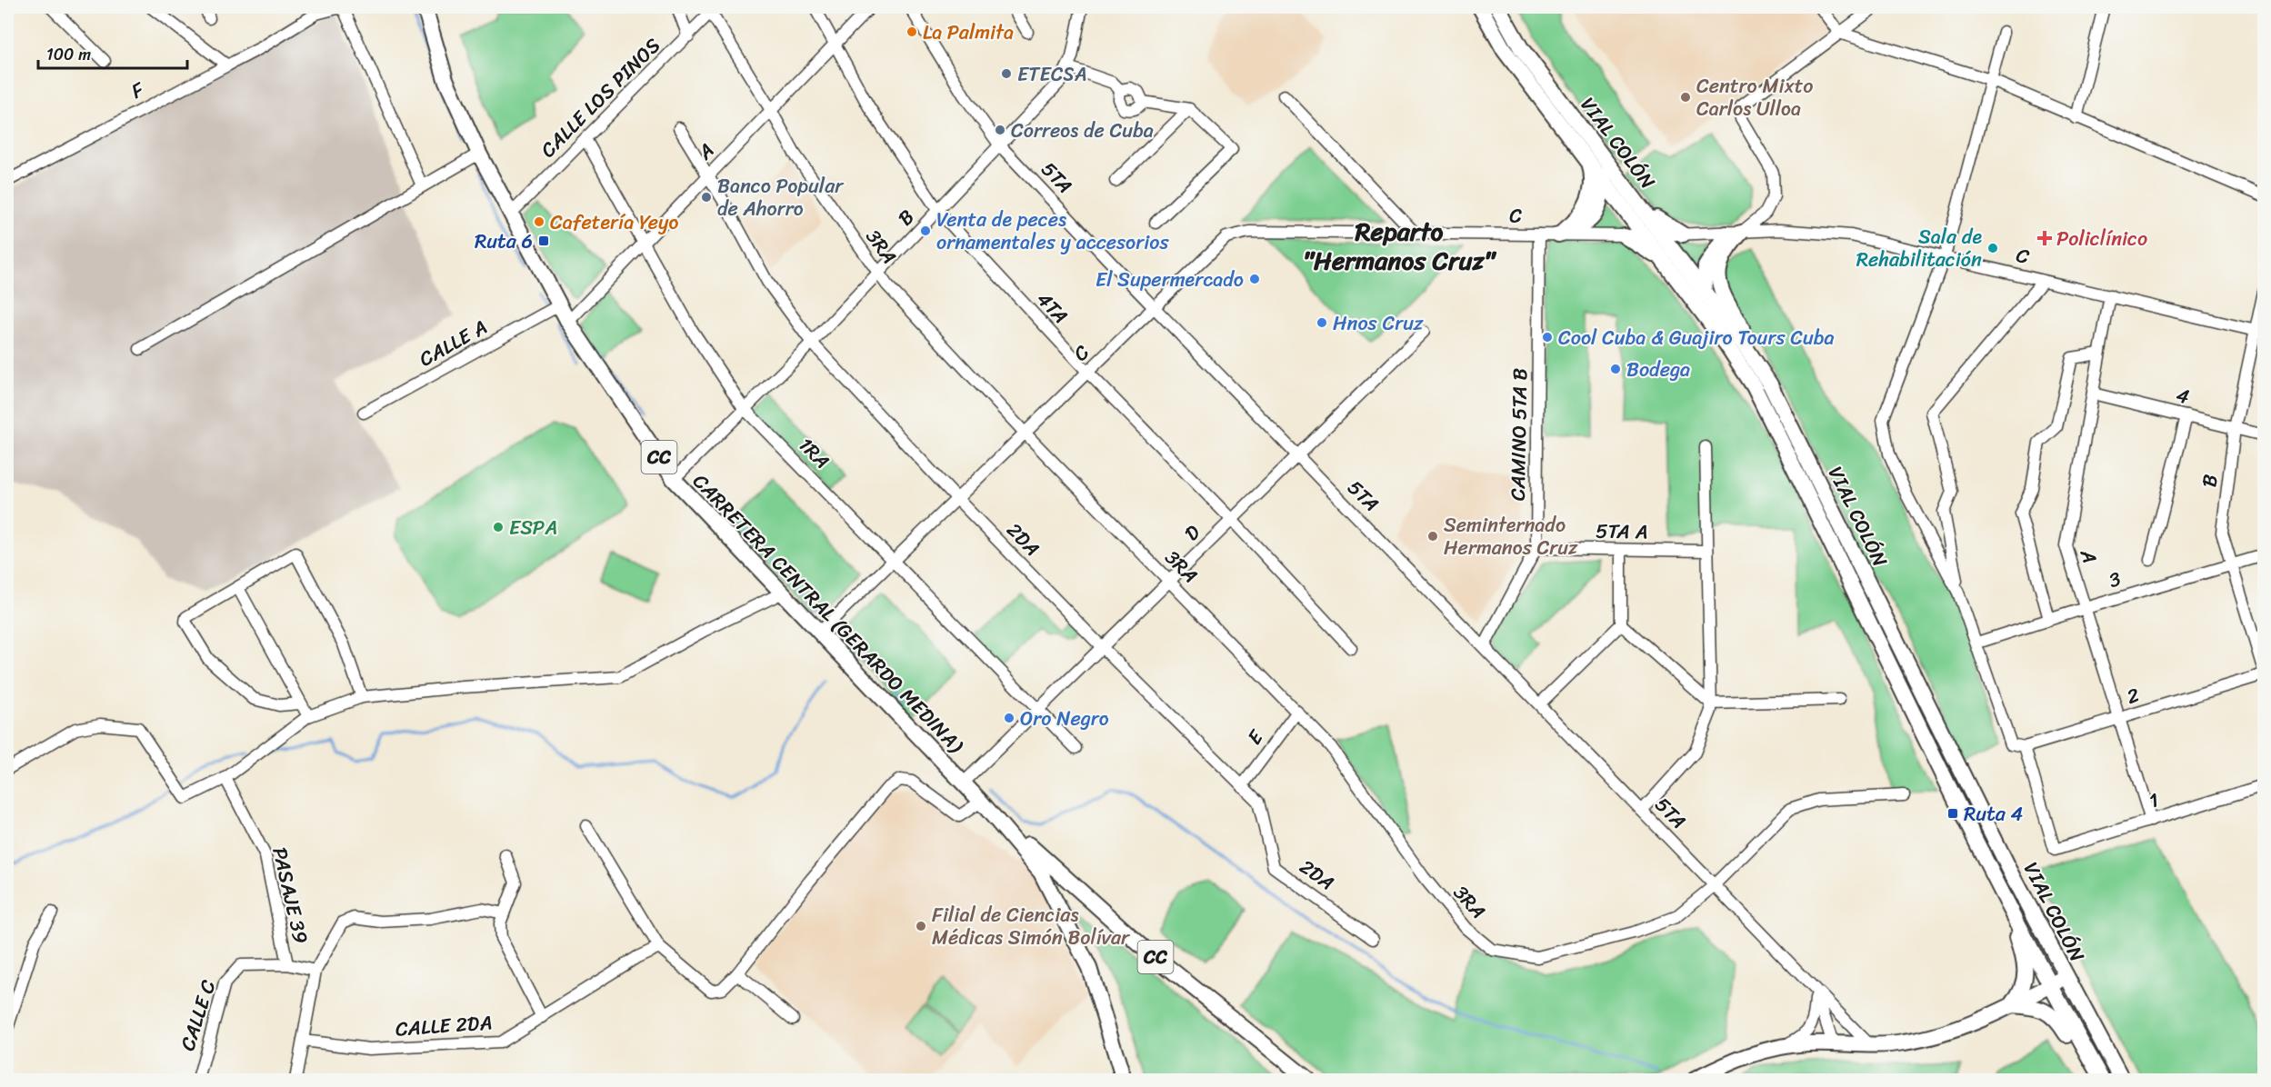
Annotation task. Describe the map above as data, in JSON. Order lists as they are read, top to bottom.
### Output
{
  "streets": {
    "main road": ["VIAL COLÓN", "CC", "CARRETERA CENTRAL (GERARDO MEDINA)"],
    "street": [
      "F",
      "CALLE LOS PINOS",
      "A",
      "5TA",
      "C",
      "B",
      "3RA",
      "4TA",
      "CALLE A",
      "4",
      "CAMINO 5TA B",
      "1RA",
      "5TA A",
      "D",
      "2DA",
      "3",
      "2",
      "E",
      "1",
      "PASAJE 39",
      "CALLE C",
      "CALLE 2DA"
    ]
  },
  "crossings": [
    ["CALLE LOS PINOS", "3RA"],
    ["CALLE LOS PINOS", "1RA"],
    ["CALLE LOS PINOS", "CARRETERA CENTRAL (GERARDO MEDINA)"],
    ["VIAL COLÓN", "C"],
    ["A", "C"],
    ["A", "3RA"],
    ["A", "4TA"],
    ["A", "4"],
    ["A", "1RA"],
    ["A", "2DA"],
    ["A", "3"],
    ["A", "CARRETERA CENTRAL (GERARDO MEDINA)"],
    ["A", "2"],
    ["A", "1"],
    ["5TA", "C"],
    ["5TA", "B"],
    ["5TA", "3RA"],
    ["5TA", "CAMINO 5TA B"],
    ["5TA", "D"],
    ["C", "B"],
    ["C", "3RA"],
    ["C", "4TA"],
    ["C", "CAMINO 5TA B"],
    ["C", "1RA"],
    ["C", "2DA"],
    ["C", "CARRETERA CENTRAL (GERARDO MEDINA)"],
    ["B", "3RA"],
    ["B", "4TA"],
    ["B", "4"],
    ["B", "1RA"],
    ["B", "2DA"],
    ["B", "3"],
    ["B", "CARRETERA CENTRAL (GERARDO MEDINA)"],
    ["B", "2"],
    ["3RA", "D"],
    ["3RA", "E"],
    ["4TA", "D"],
    ["CALLE A", "CARRETERA CENTRAL (GERARDO MEDINA)"],
    ["CAMINO 5TA B", "5TA A"],
    ["1RA", "D"],
    ["CC", "CARRETERA CENTRAL (GERARDO MEDINA)"],
    ["D", "2DA"],
    ["D", "CARRETERA CENTRAL (GERARDO MEDINA)"],
    ["2DA", "E"],
    ["3", "2"],
    ["2", "1"],
    ["PASAJE 39", "CALLE C"]
  ],
  "districts": ["Reparto \"Hermanos Cruz\""],
  "places": {
    "other": [
      "La Palmita",
      "ETECSA",
      "Centro Mixto Carlos Ulloa",
      "Correos de Cuba",
      "Banco Popular de Ahorro",
      "Cafetería Yeyo",
      "Venta de peces ornamentales y accesorios",
      "Sala de Rehabilitación",
      "El Supermercado",
      "Hnos Cruz",
      "Cool Cuba & Guajiro Tours Cuba",
      "Bodega",
      "ESPA",
      "Seminternado Hermanos Cruz",
      "Oro Negro",
      "Filial de Ciencias Médicas Simón Bolívar"
    ],
    "health": ["Policlínico"],
    "transit": ["Ruta 6", "Ruta 4"]
  },
  "scale_bar": "100 m"
}
